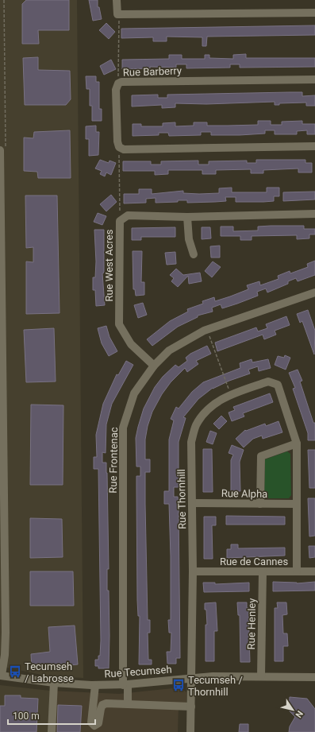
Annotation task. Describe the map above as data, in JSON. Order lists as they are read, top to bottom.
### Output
{
  "streets": {
    "street": [
      "Rue Barberry",
      "Rue West Acres",
      "Rue Frontenac",
      "Rue Alpha",
      "Rue Thornhill",
      "Rue de Cannes",
      "Rue Henley",
      "Rue Tecumseh"
    ]
  },
  "crossings": [
    ["Rue West Acres", "Rue Frontenac"],
    ["Rue Frontenac", "Rue Tecumseh"],
    ["Rue Alpha", "Rue Thornhill"],
    ["Rue Thornhill", "Rue de Cannes"],
    ["Rue Thornhill", "Rue Tecumseh"],
    ["Rue de Cannes", "Rue Henley"],
    ["Rue Henley", "Rue Tecumseh"]
  ],
  "places": {
    "bus stop": ["Tecumseh / Labrosse", "Tecumseh / Thornhill"]
  },
  "scale_bar": "100 m",
  "north": "bottom right"
}
